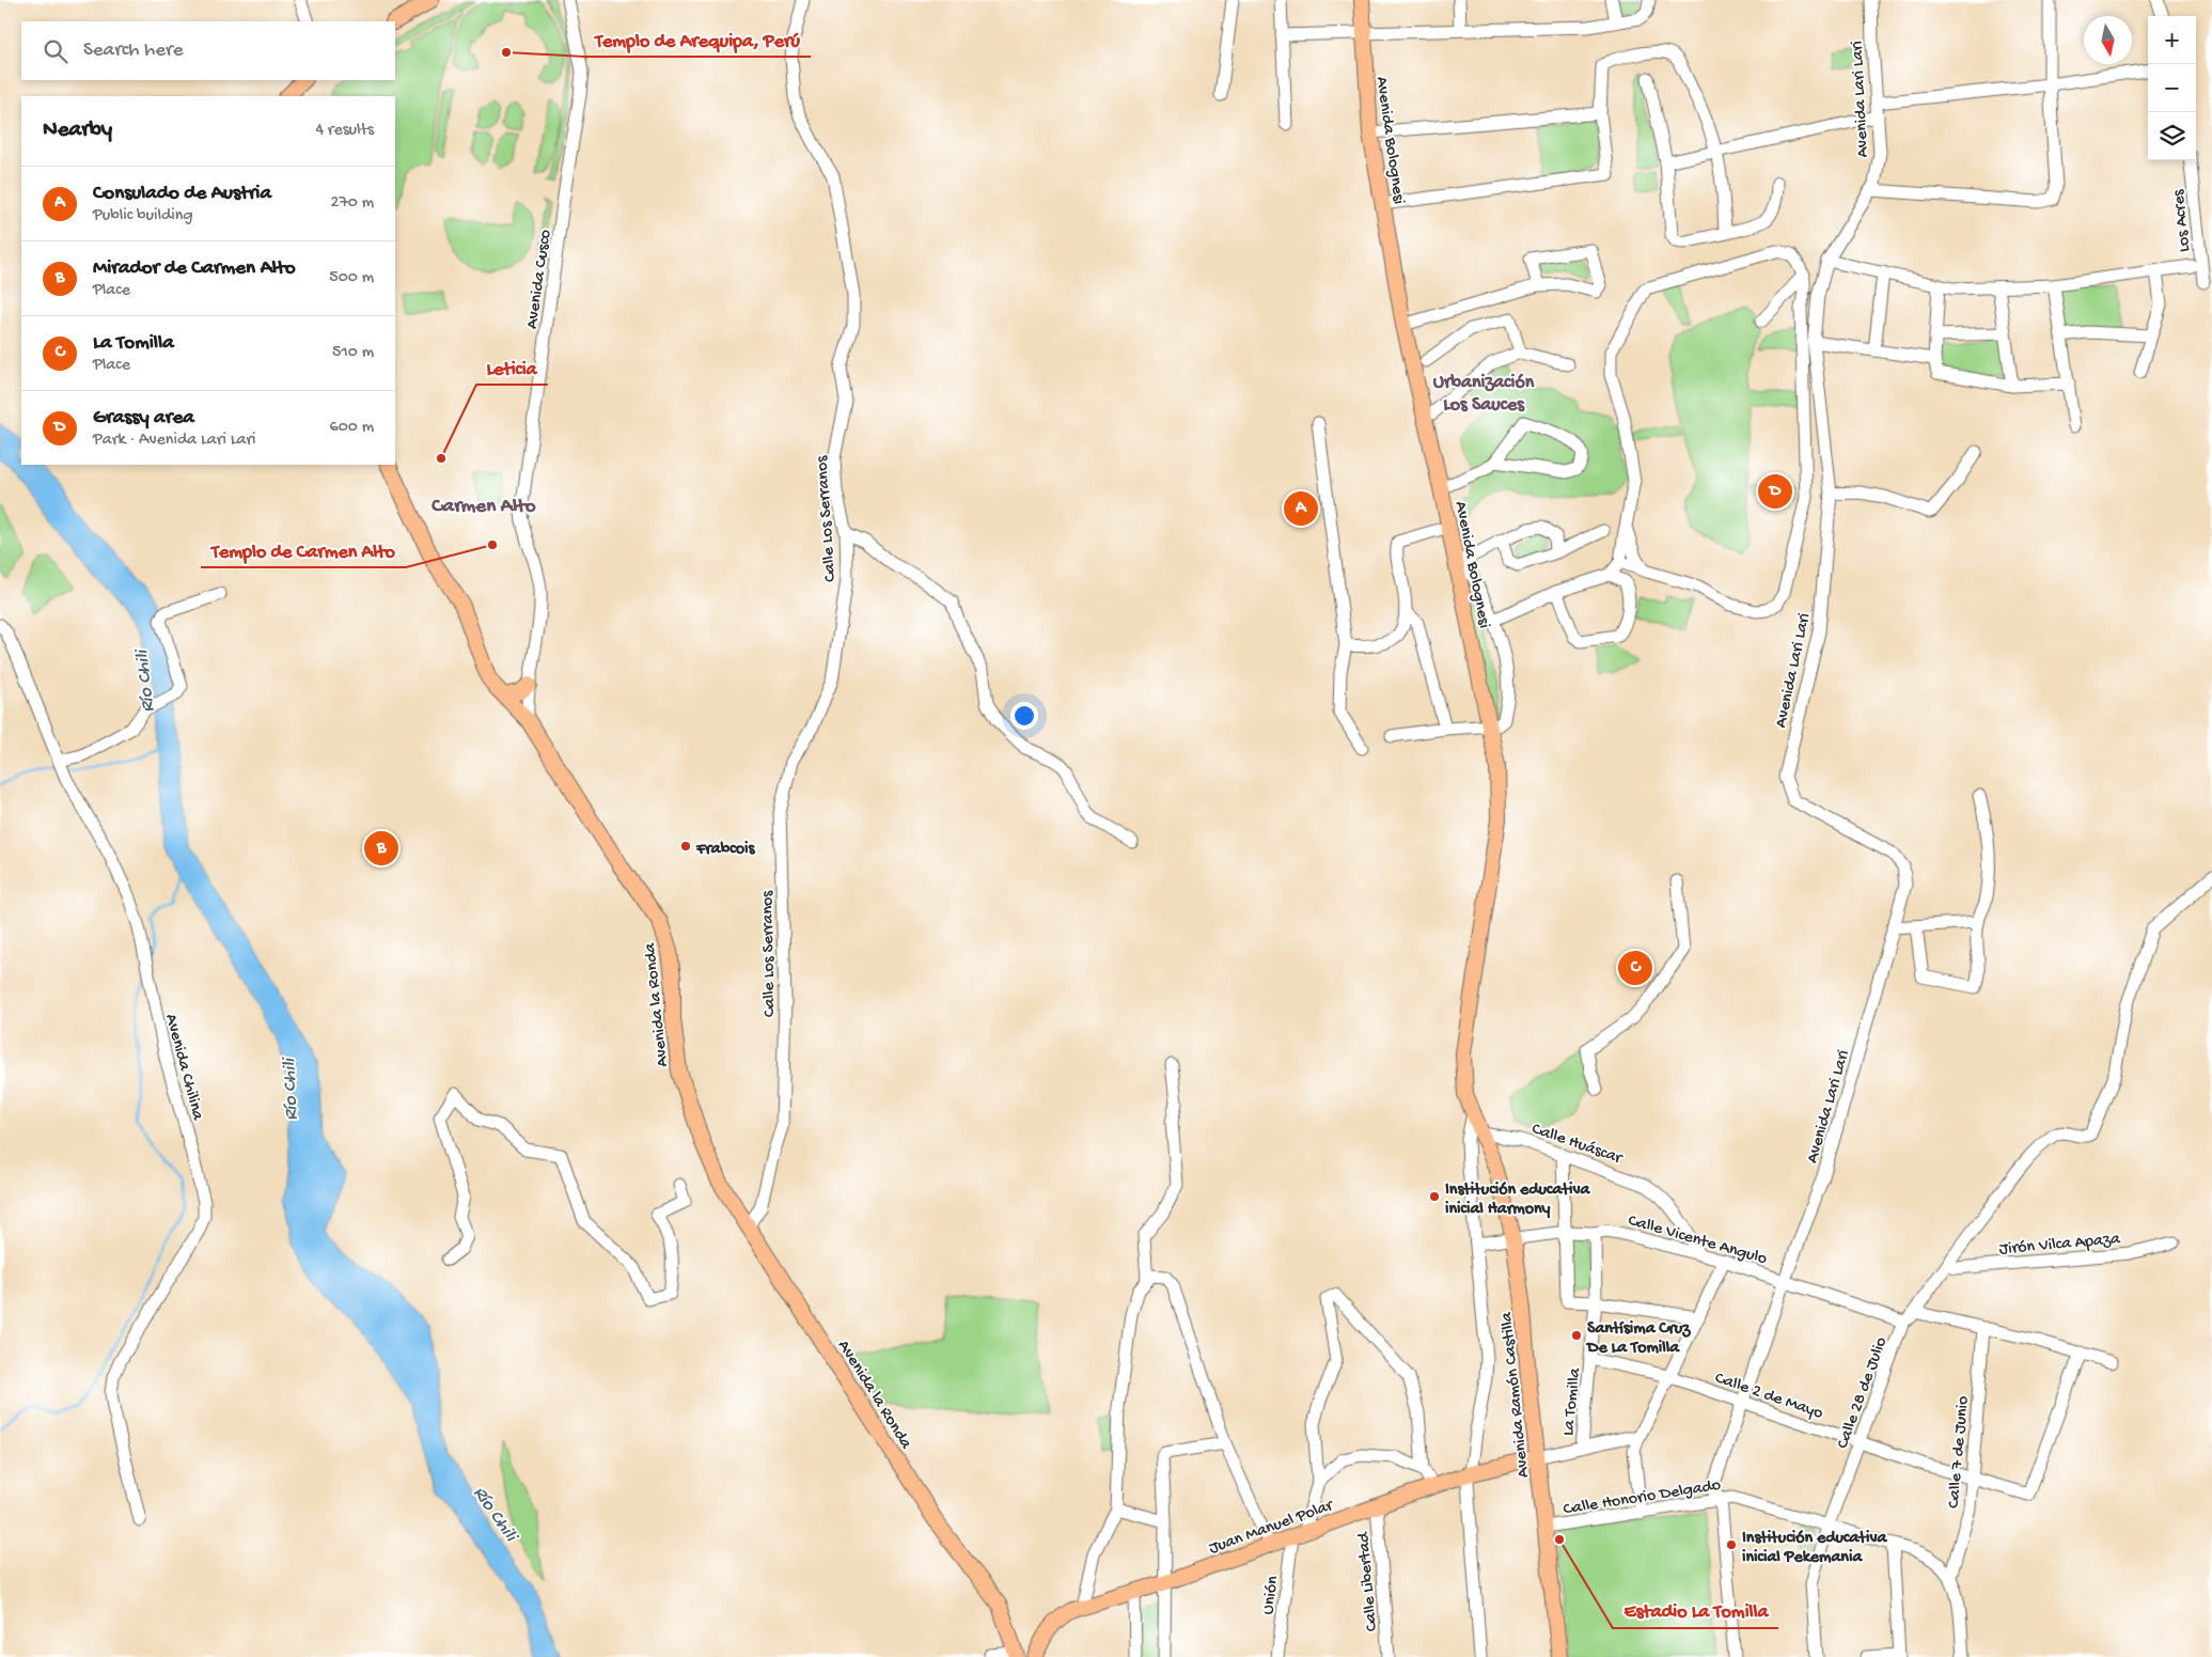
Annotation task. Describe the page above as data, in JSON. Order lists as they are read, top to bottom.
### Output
{
  "streets": {
    "main road": [
      "Avenida Bolognesi",
      "Avenida la Ronda",
      "Avenida Ramón Castilla",
      "Juan Manuel Polar"
    ],
    "street": [
      "Avenida Lari Lari",
      "Los Acres",
      "Avenida Cusco",
      "Calle Los Serranos",
      "Avenida Chilina",
      "Calle Huáscar",
      "Calle Vicente Angulo",
      "Jirón Vilca Apaza",
      "Calle 28 de Julio",
      "Calle 2 de Mayo",
      "La Tomilla",
      "Calle 7 de Junio",
      "Calle Honorio Delgado",
      "Calle Libertad",
      "Unión"
    ]
  },
  "crossings": [
    ["Avenida Lari Lari", "Calle Vicente Angulo"],
    ["Avenida Lari Lari", "Calle 2 de Mayo"],
    ["Avenida Lari Lari", "Calle Honorio Delgado"],
    ["Avenida Bolognesi", "Calle Huáscar"],
    ["Avenida Bolognesi", "Avenida Ramón Castilla"],
    ["Avenida Cusco", "Avenida la Ronda"],
    ["Calle Los Serranos", "Avenida la Ronda"],
    ["Avenida la Ronda", "Juan Manuel Polar"],
    ["Calle Huáscar", "Calle Vicente Angulo"],
    ["Calle Huáscar", "Avenida Ramón Castilla"],
    ["Calle Vicente Angulo", "Calle 28 de Julio"],
    ["Calle Vicente Angulo", "Avenida Ramón Castilla"],
    ["Calle Vicente Angulo", "La Tomilla"],
    ["Jirón Vilca Apaza", "Calle 28 de Julio"],
    ["Calle 28 de Julio", "Calle 2 de Mayo"],
    ["Calle 28 de Julio", "Calle Honorio Delgado"],
    ["Calle 2 de Mayo", "La Tomilla"],
    ["Calle 2 de Mayo", "Calle 7 de Junio"],
    ["Avenida Ramón Castilla", "Calle Honorio Delgado"],
    ["Avenida Ramón Castilla", "Juan Manuel Polar"],
    ["Calle 7 de Junio", "Calle Honorio Delgado"],
    ["Juan Manuel Polar", "Calle Libertad"],
    ["Juan Manuel Polar", "Unión"]
  ],
  "districts": ["Urbanización Los Sauces", "Carmen Alto"],
  "water": ["Río Chili"],
  "places": [
    "Templo de Arequipa, Perú",
    "Leticia",
    "Templo de Carmen Alto",
    "Frabcois",
    "Institución educativa inicial Harmony",
    "Santísima Cruz De La Tomilla",
    "Estadio La Tomilla",
    "Institución educativa inicial Pekemania"
  ],
  "north": "bottom",
  "page": {
    "map_buttons": ["+", "−"],
    "search": "Search here",
    "heading": ["Nearby", "4 results"],
    "list": [
      {
        "mark": "A",
        "name": "Consulado de Austria",
        "note": "Public building",
        "value": "270 m"
      },
      {
        "mark": "B",
        "name": "Mirador de Carmen Alto",
        "note": "Place",
        "value": "500 m"
      },
      {
        "mark": "C",
        "name": "La Tomilla",
        "note": "Place",
        "value": "510 m"
      },
      {
        "mark": "D",
        "name": "Grassy area",
        "note": "Park · Avenida Lari Lari",
        "value": "600 m"
      }
    ],
    "pins": [
      "D",
      "A",
      "B",
      "C"
    ]
  }
}
